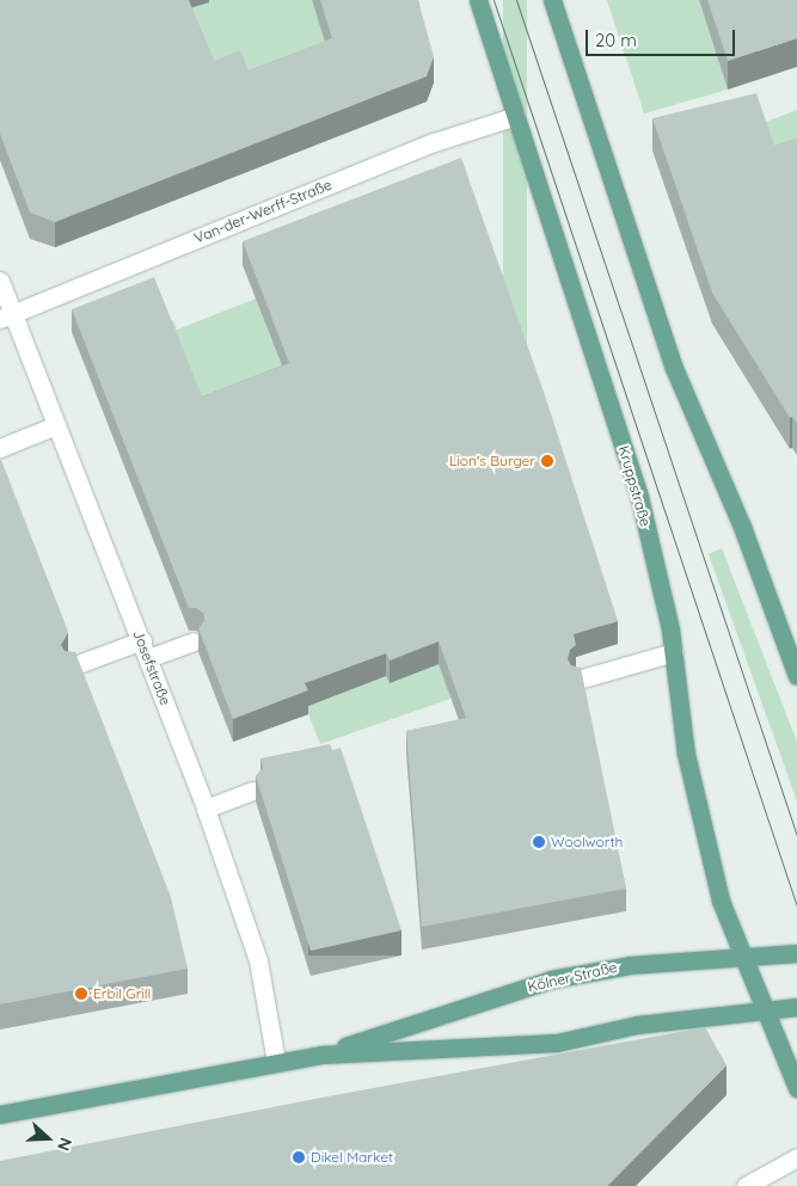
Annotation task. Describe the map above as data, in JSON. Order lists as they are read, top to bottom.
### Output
{
  "streets": {
    "main road": ["Kruppstraße", "Kölner Straße"],
    "street": ["Van-der-Werff-Straße", "Josefstraße"]
  },
  "crossings": [
    ["Van-der-Werff-Straße", "Kruppstraße"],
    ["Van-der-Werff-Straße", "Josefstraße"],
    ["Kruppstraße", "Kölner Straße"],
    ["Josefstraße", "Kölner Straße"]
  ],
  "places": [
    "Lion's Burger",
    "Woolworth",
    "Erbil Grill",
    "Dikel Market"
  ],
  "scale_bar": "20 m",
  "north": "right"
}
